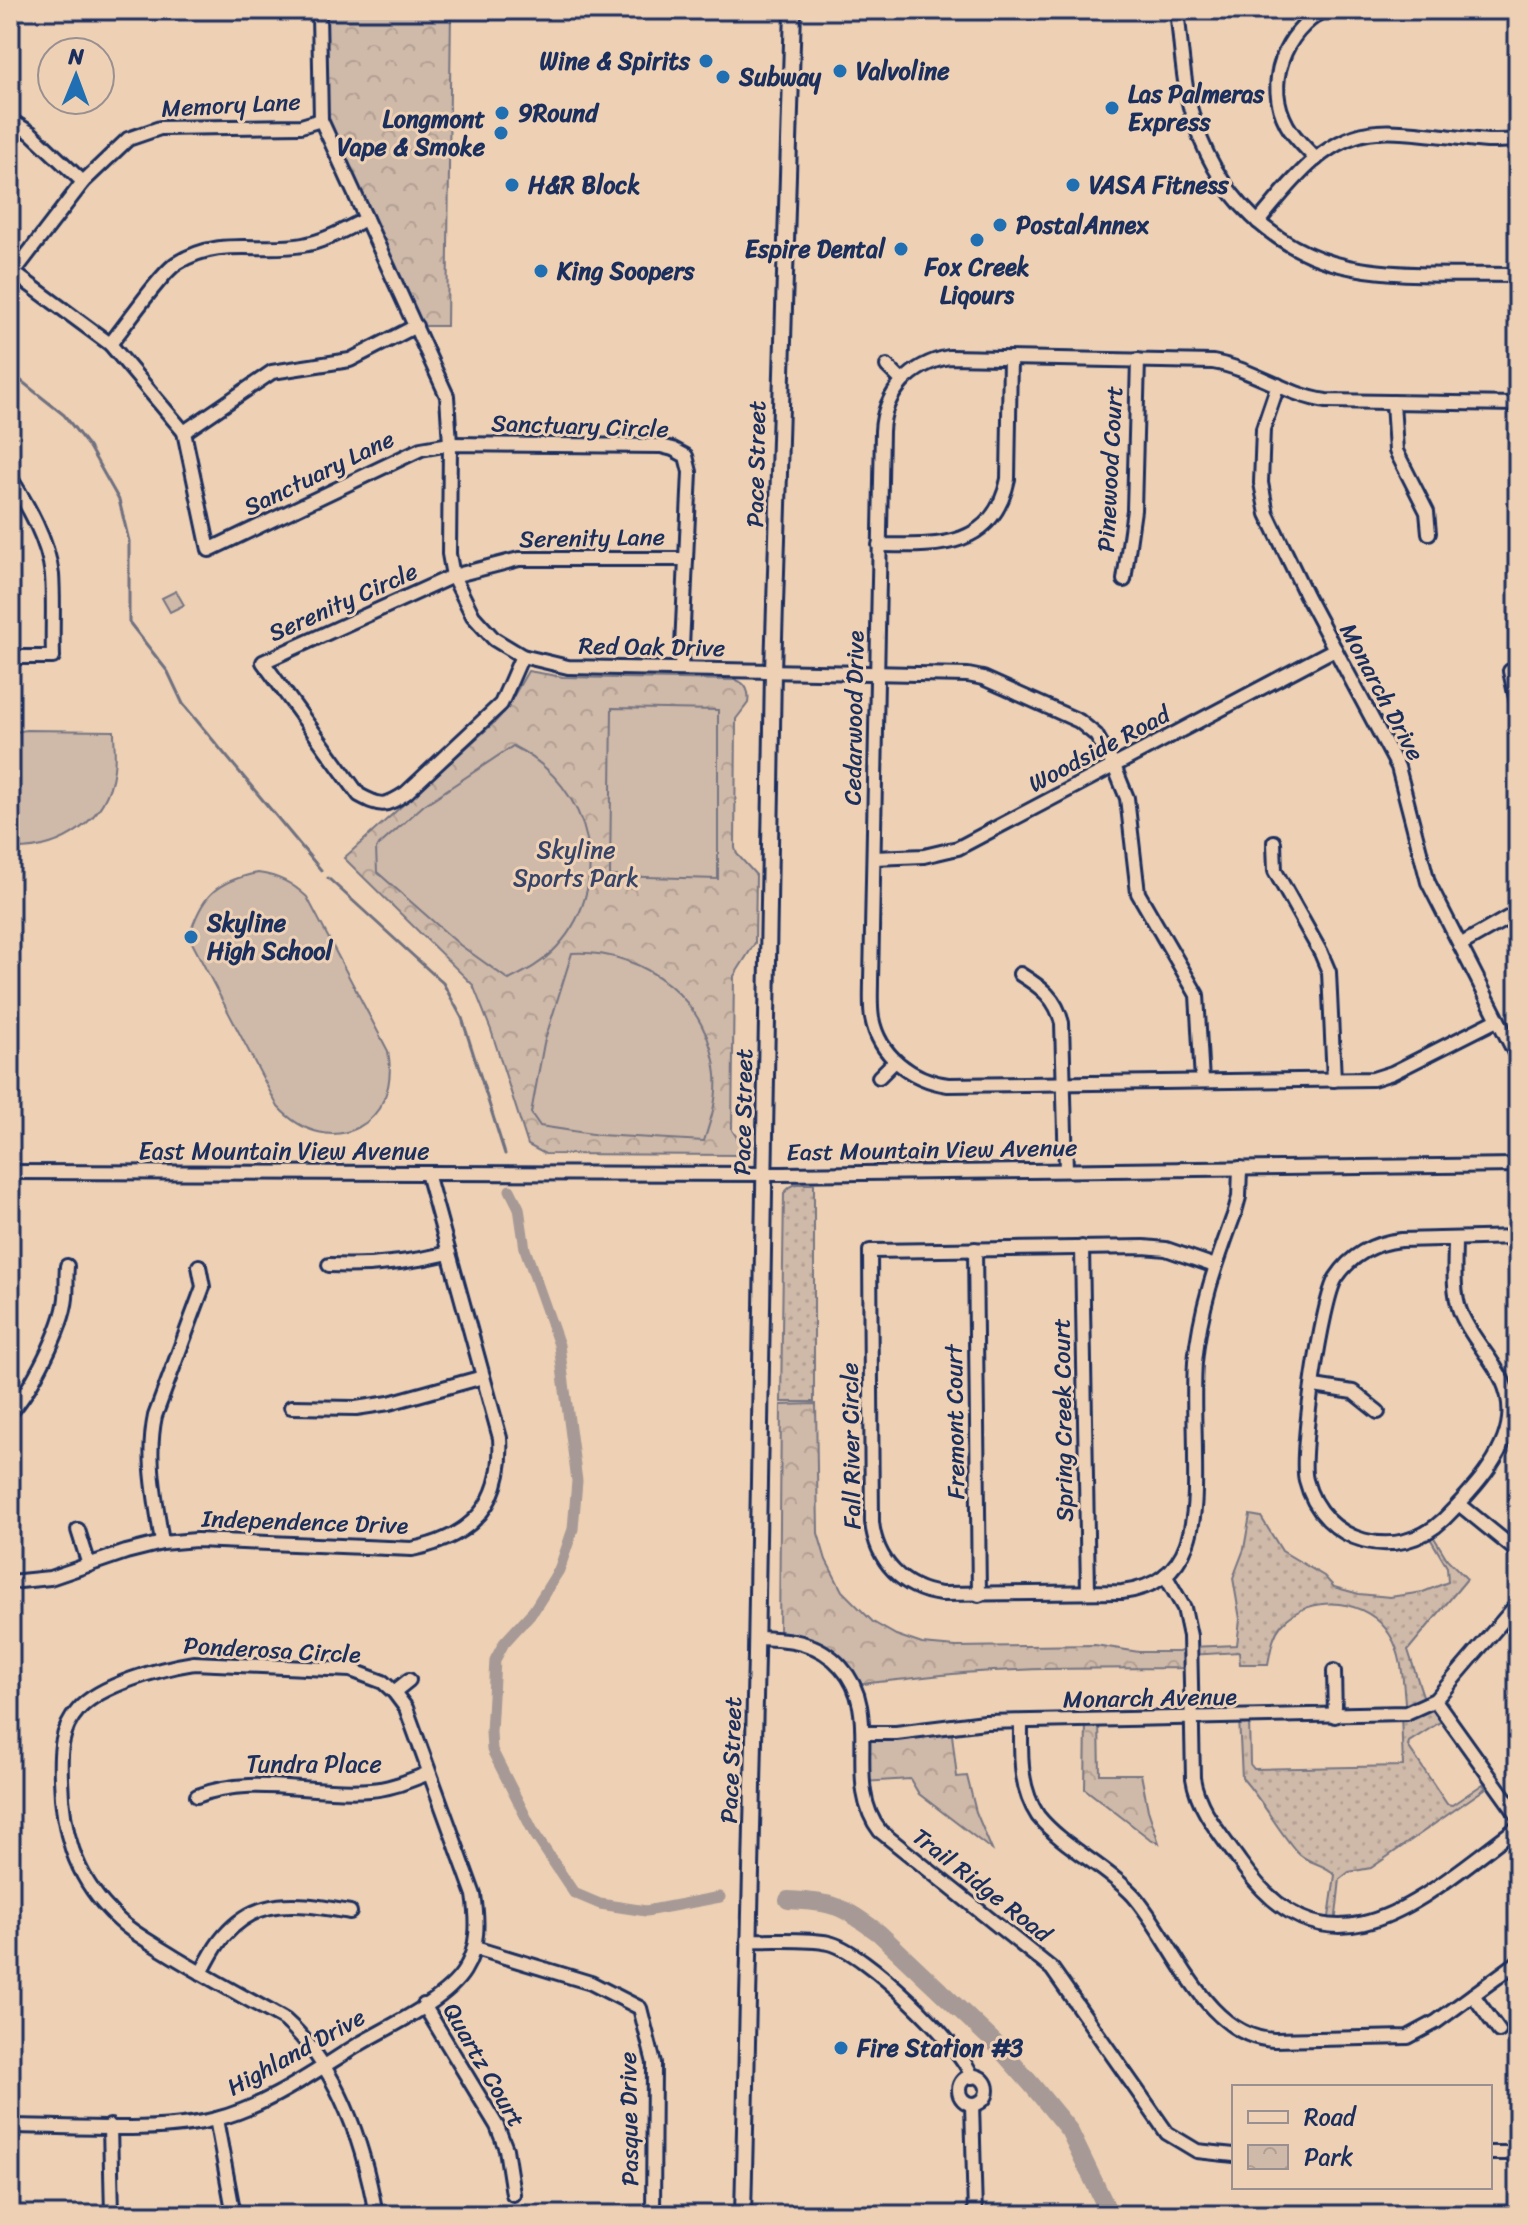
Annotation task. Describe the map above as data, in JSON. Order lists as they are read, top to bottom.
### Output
{
  "streets": {
    "main road": ["Pace Street"],
    "street": [
      "Memory Lane",
      "Sanctuary Circle",
      "Pinewood Court",
      "Sanctuary Lane",
      "Serenity Lane",
      "Serenity Circle",
      "Red Oak Drive",
      "Monarch Drive",
      "Cedarwood Drive",
      "Woodside Road",
      "East Mountain View Avenue",
      "Spring Creek Court",
      "Fremont Court",
      "Fall River Circle",
      "Independence Drive",
      "Ponderosa Circle",
      "Monarch Avenue",
      "Tundra Place",
      "Trail Ridge Road",
      "Highland Drive",
      "Quartz Court",
      "Pasque Drive"
    ]
  },
  "crossings": [
    ["Memory Lane", "Red Oak Drive"],
    ["Sanctuary Circle", "Sanctuary Lane"],
    ["Sanctuary Circle", "Serenity Lane"],
    ["Sanctuary Circle", "Red Oak Drive"],
    ["Pace Street", "Red Oak Drive"],
    ["Pace Street", "East Mountain View Avenue"],
    ["Pace Street", "Trail Ridge Road"],
    ["Sanctuary Lane", "Red Oak Drive"],
    ["Serenity Lane", "Serenity Circle"],
    ["Serenity Lane", "Red Oak Drive"],
    ["Serenity Circle", "Red Oak Drive"],
    ["Red Oak Drive", "Cedarwood Drive"],
    ["Red Oak Drive", "Woodside Road"],
    ["Monarch Drive", "Woodside Road"],
    ["Cedarwood Drive", "Woodside Road"],
    ["East Mountain View Avenue", "Independence Drive"],
    ["Spring Creek Court", "Fall River Circle"],
    ["Fremont Court", "Fall River Circle"],
    ["Ponderosa Circle", "Highland Drive"],
    ["Monarch Avenue", "Trail Ridge Road"],
    ["Highland Drive", "Quartz Court"],
    ["Highland Drive", "Pasque Drive"]
  ],
  "parks": ["Skyline Sports Park"],
  "places": [
    "Wine & Spirits",
    "Valvoline",
    "Subway",
    "Las Palmeras Express",
    "9Round",
    "Longmont Vape & Smoke",
    "H&R Block",
    "VASA Fitness",
    "PostalAnnex",
    "Fox Creek Liqours",
    "Espire Dental",
    "King Soopers",
    "Skyline High School",
    "Fire Station #3"
  ],
  "legend": ["Road", "Park"],
  "north": "top"
}
